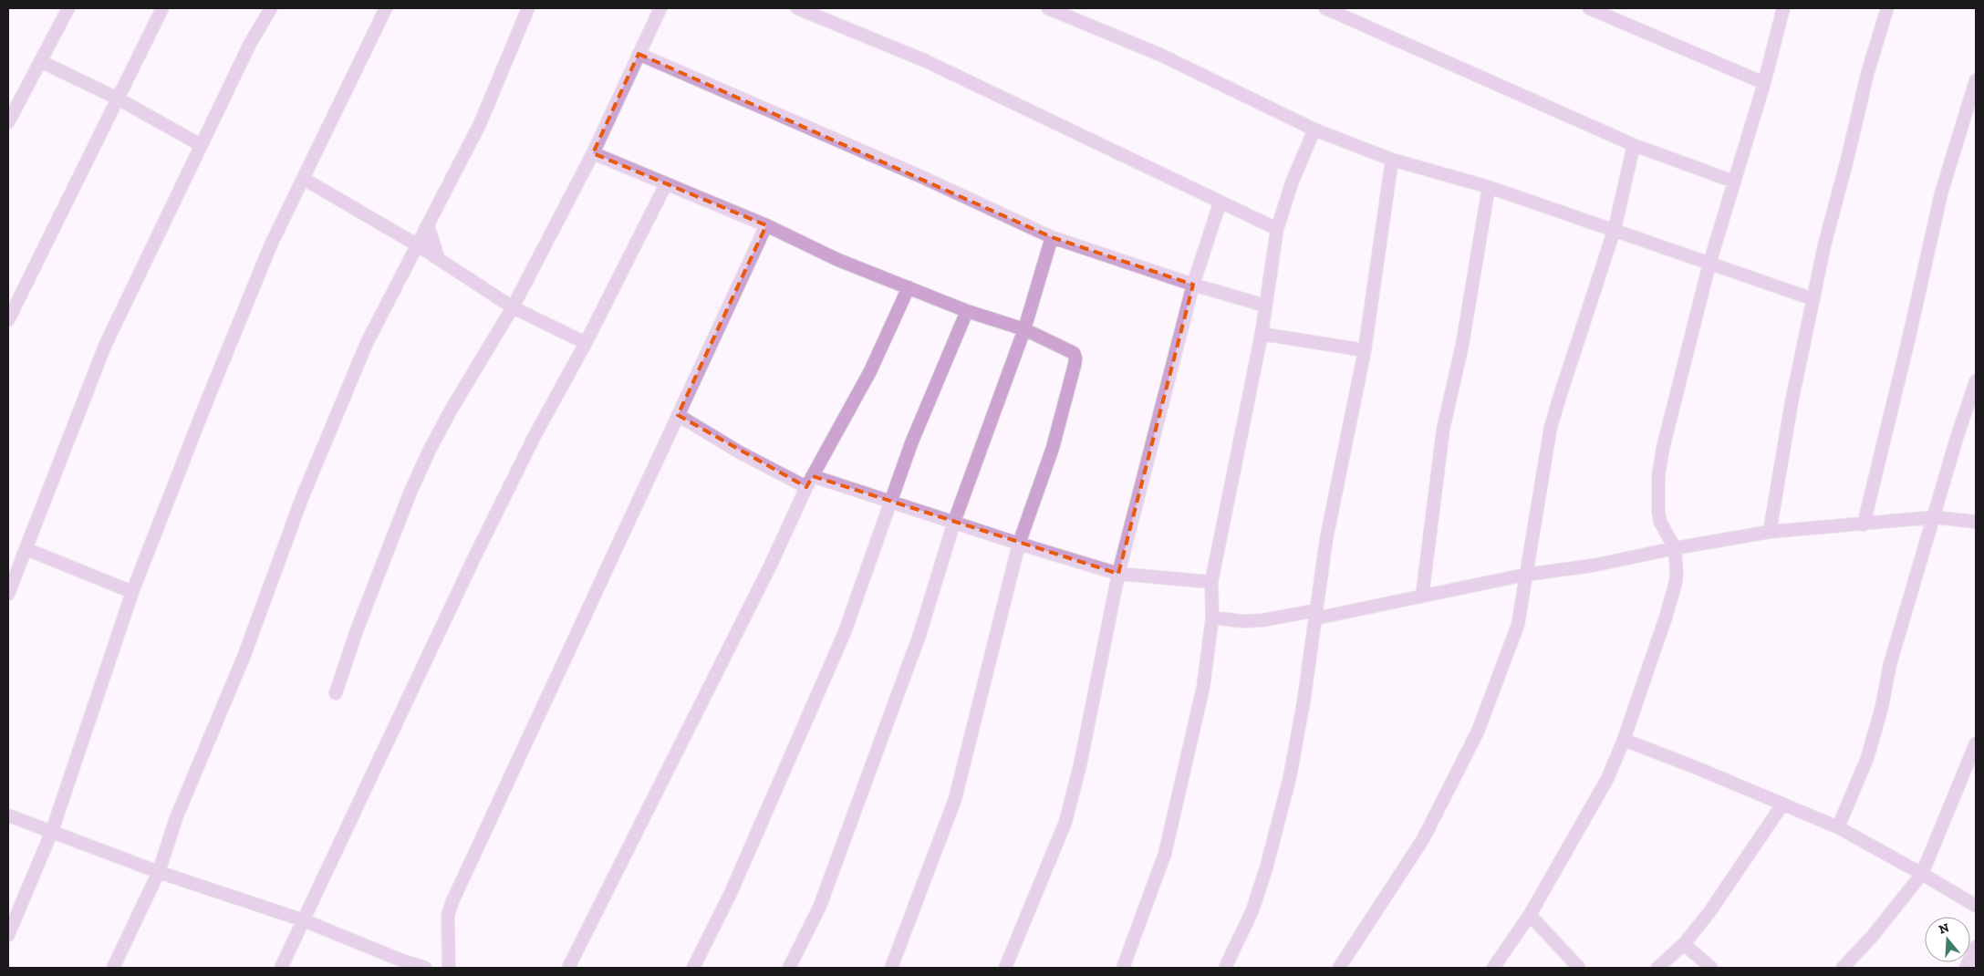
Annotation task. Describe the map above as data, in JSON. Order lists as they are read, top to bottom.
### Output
{
  "north": "top"
}
